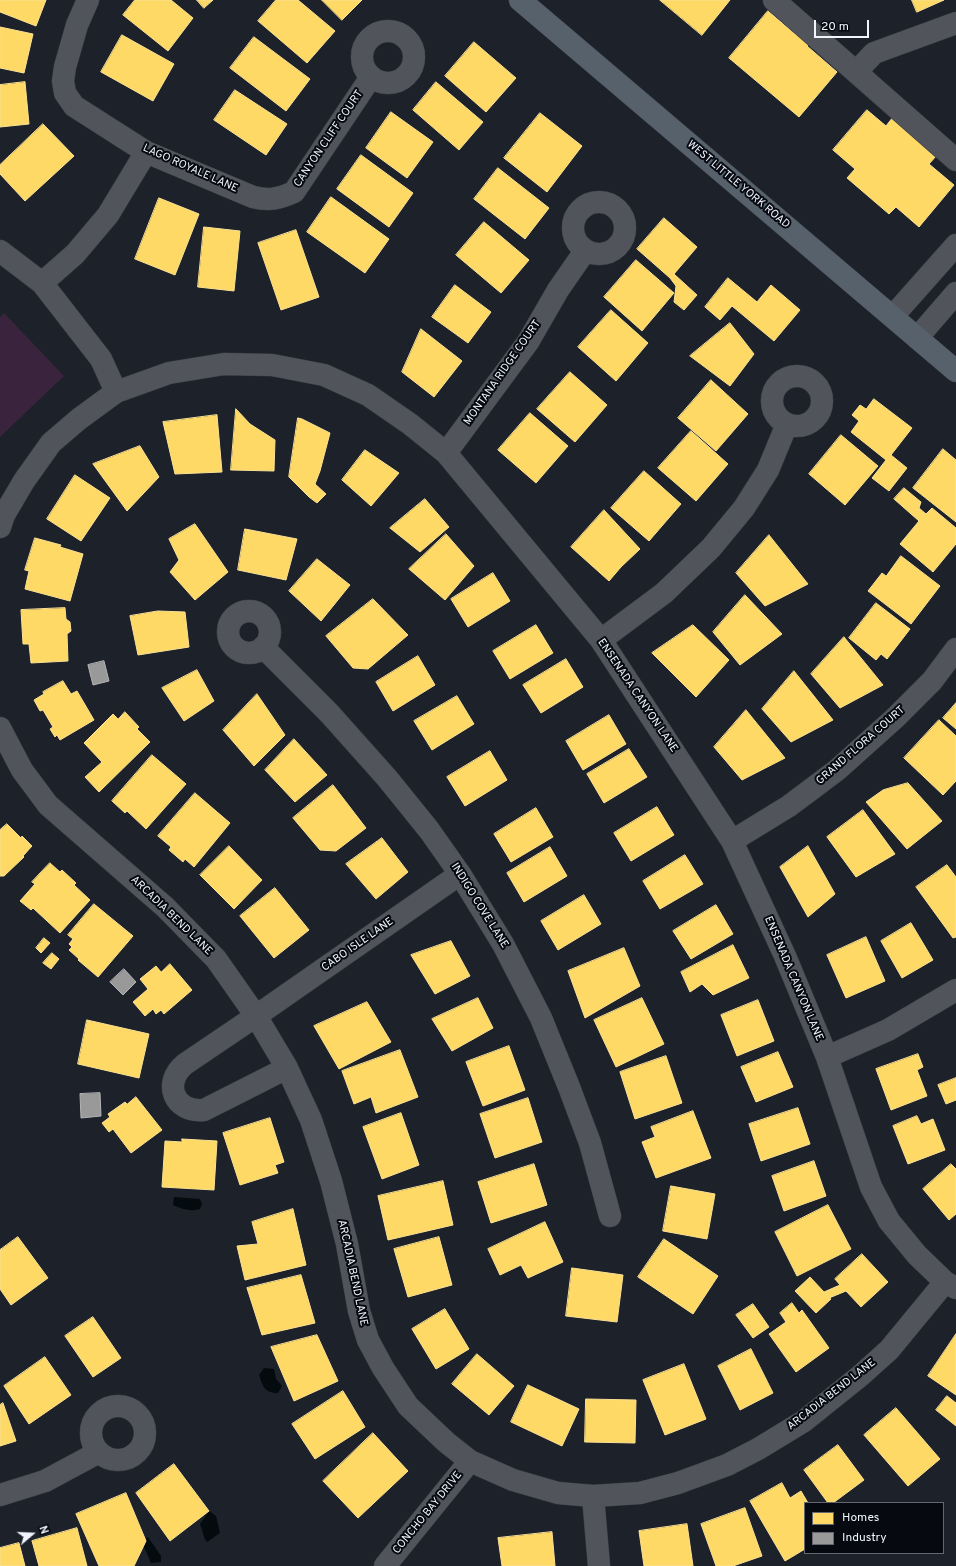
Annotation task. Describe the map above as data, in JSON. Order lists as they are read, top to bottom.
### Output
{
  "streets": {
    "main road": ["WEST LITTLE YORK ROAD"],
    "street": [
      "CANYON CLIFF COURT",
      "LAGO ROYALE LANE",
      "MONTANA RIDGE COURT",
      "ENSENADA CANYON LANE",
      "GRAND FLORA COURT",
      "INDIGO COVE LANE",
      "ARCADIA BEND LANE",
      "CABO ISLE LANE",
      "CONCHO BAY DRIVE"
    ]
  },
  "crossings": [
    ["CANYON CLIFF COURT", "LAGO ROYALE LANE"],
    ["MONTANA RIDGE COURT", "ENSENADA CANYON LANE"],
    ["ENSENADA CANYON LANE", "GRAND FLORA COURT"],
    ["ENSENADA CANYON LANE", "ARCADIA BEND LANE"],
    ["INDIGO COVE LANE", "CABO ISLE LANE"],
    ["ARCADIA BEND LANE", "CABO ISLE LANE"],
    ["ARCADIA BEND LANE", "CONCHO BAY DRIVE"]
  ],
  "legend": ["Homes", "Industry"],
  "scale_bar": "20 m",
  "north": "right"
}
